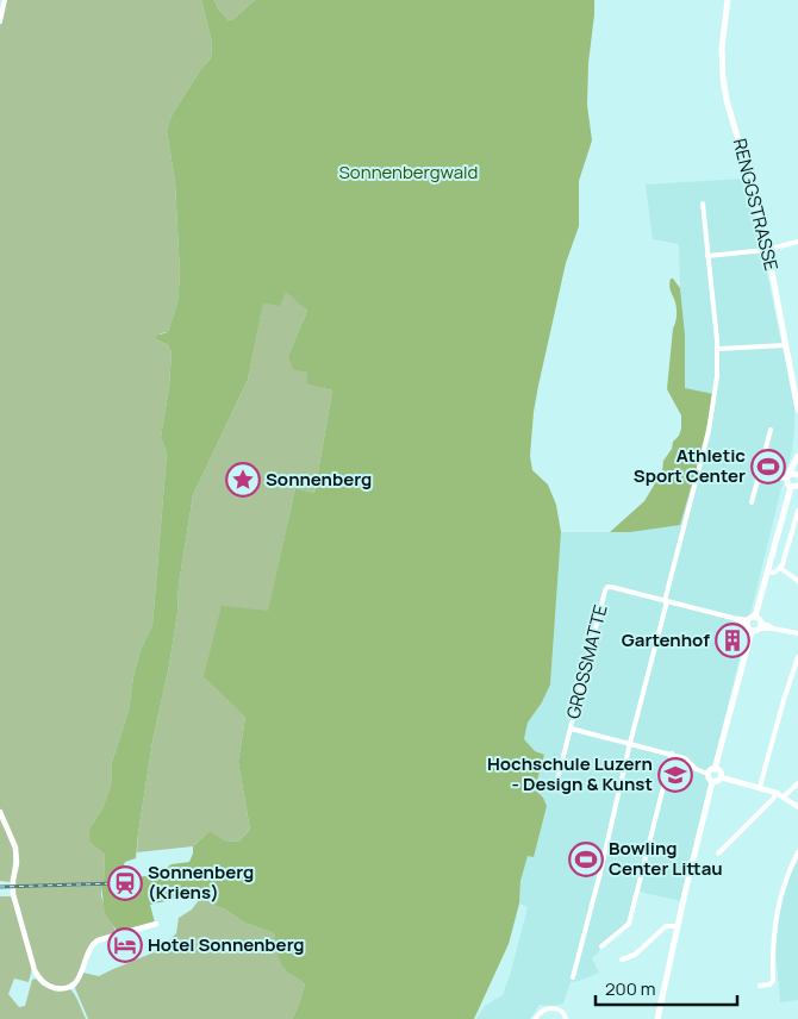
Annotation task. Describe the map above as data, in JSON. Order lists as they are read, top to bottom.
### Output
{
  "streets": {
    "main road": ["RENGGSTRASSE"],
    "street": ["GROSSMATTE"]
  },
  "parks": ["Sonnenbergwald"],
  "places": {
    "sports": ["Athletic Sport Center", "Bowling Center Littau"],
    "place": ["Sonnenberg"],
    "building": ["Gartenhof"],
    "school or university": ["Hochschule Luzern - Design & Kunst"],
    "station": ["Sonnenberg (Kriens)"],
    "hotel": ["Hotel Sonnenberg"]
  },
  "scale_bar": "200 m"
}
